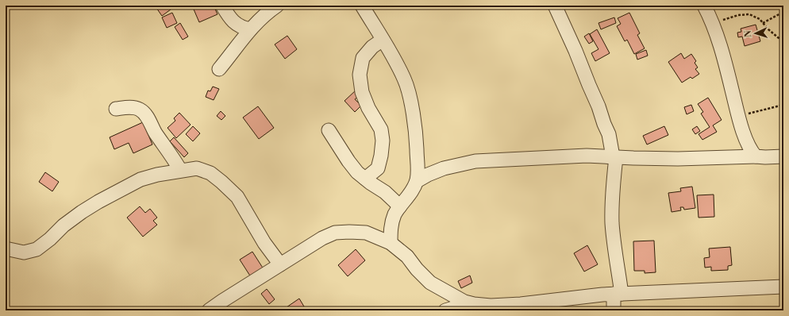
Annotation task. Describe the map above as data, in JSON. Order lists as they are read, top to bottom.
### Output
{
  "north": "left"
}
